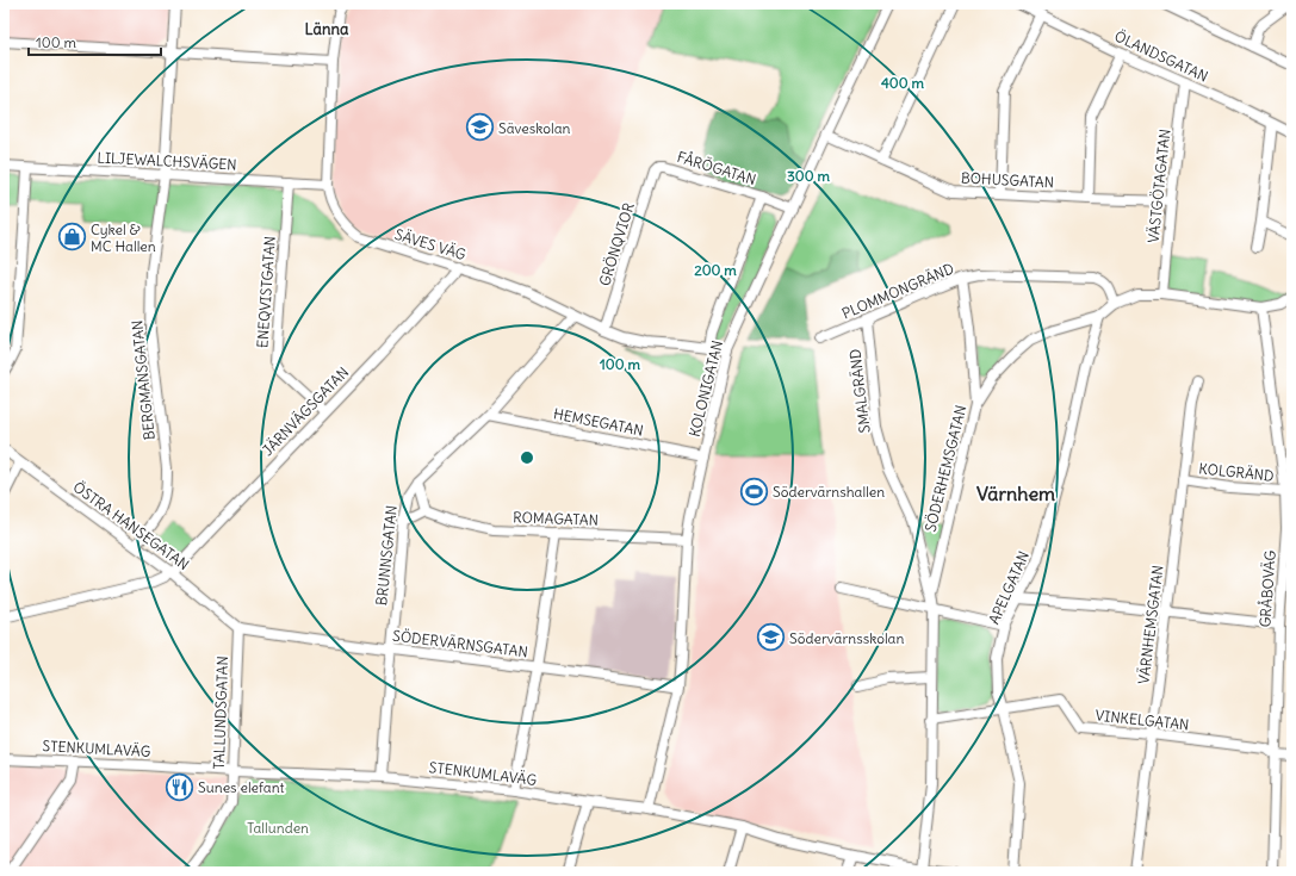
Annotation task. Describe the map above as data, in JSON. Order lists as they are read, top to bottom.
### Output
{
  "streets": {
    "street": [
      "ÖLANDSGATAN",
      "LILJEWALCHSVÄGEN",
      "FÅRÖGATAN",
      "BOHUSGATAN",
      "VÄSTGÖTAGATAN",
      "SÄVES VÄG",
      "GRÖNQVIOR",
      "PLOMMONGRÄND",
      "ENEQVISTGATAN",
      "BERGMANSGATAN",
      "KOLONIGATAN",
      "SMALGRÄND",
      "JÄRNVÄGSGATAN",
      "HEMSEGATAN",
      "SÖDERHEMSGATAN",
      "KOLGRÄND",
      "ROMAGATAN",
      "ÖSTRA HANSEGATAN",
      "BRUNNSGATAN",
      "APELGATAN",
      "GRÅBOVÄG",
      "VÄRNHEMSGATAN",
      "SÖDERVÄRNSGATAN",
      "TALLUNDSGATAN",
      "VINKELGATAN",
      "STENKUMLAVÄG"
    ]
  },
  "crossings": [
    ["ÖLANDSGATAN", "VÄSTGÖTAGATAN"],
    ["LILJEWALCHSVÄGEN", "SÄVES VÄG"],
    ["LILJEWALCHSVÄGEN", "ENEQVISTGATAN"],
    ["LILJEWALCHSVÄGEN", "BERGMANSGATAN"],
    ["FÅRÖGATAN", "GRÖNQVIOR"],
    ["FÅRÖGATAN", "KOLONIGATAN"],
    ["BOHUSGATAN", "VÄSTGÖTAGATAN"],
    ["BOHUSGATAN", "KOLONIGATAN"],
    ["VÄSTGÖTAGATAN", "SÖDERHEMSGATAN"],
    ["SÄVES VÄG", "GRÖNQVIOR"],
    ["SÄVES VÄG", "KOLONIGATAN"],
    ["SÄVES VÄG", "JÄRNVÄGSGATAN"],
    ["SÄVES VÄG", "BRUNNSGATAN"],
    ["PLOMMONGRÄND", "SMALGRÄND"],
    ["PLOMMONGRÄND", "SÖDERHEMSGATAN"],
    ["ENEQVISTGATAN", "JÄRNVÄGSGATAN"],
    ["BERGMANSGATAN", "ÖSTRA HANSEGATAN"],
    ["KOLONIGATAN", "HEMSEGATAN"],
    ["KOLONIGATAN", "ROMAGATAN"],
    ["KOLONIGATAN", "SÖDERVÄRNSGATAN"],
    ["KOLONIGATAN", "STENKUMLAVÄG"],
    ["SMALGRÄND", "SÖDERHEMSGATAN"],
    ["JÄRNVÄGSGATAN", "ÖSTRA HANSEGATAN"],
    ["HEMSEGATAN", "BRUNNSGATAN"],
    ["SÖDERHEMSGATAN", "APELGATAN"],
    ["SÖDERHEMSGATAN", "GRÅBOVÄG"],
    ["SÖDERHEMSGATAN", "STENKUMLAVÄG"],
    ["KOLGRÄND", "GRÅBOVÄG"],
    ["KOLGRÄND", "VÄRNHEMSGATAN"],
    ["ÖSTRA HANSEGATAN", "SÖDERVÄRNSGATAN"],
    ["ÖSTRA HANSEGATAN", "TALLUNDSGATAN"],
    ["BRUNNSGATAN", "SÖDERVÄRNSGATAN"],
    ["BRUNNSGATAN", "STENKUMLAVÄG"],
    ["APELGATAN", "VINKELGATAN"],
    ["GRÅBOVÄG", "VINKELGATAN"],
    ["VÄRNHEMSGATAN", "VINKELGATAN"],
    ["SÖDERVÄRNSGATAN", "TALLUNDSGATAN"],
    ["TALLUNDSGATAN", "STENKUMLAVÄG"]
  ],
  "districts": ["Länna", "Värnhem"],
  "parks": ["Tallunden"],
  "places": {
    "school or university": ["Säveskolan", "Södervärnsskolan"],
    "shop": ["Cykel & MC Hallen"],
    "sports": ["Södervärnshallen"],
    "restaurant": ["Sunes elefant"]
  },
  "scale_bar": "100 m",
  "rings": [
    "400 m",
    "300 m",
    "200 m",
    "100 m"
  ]
}
